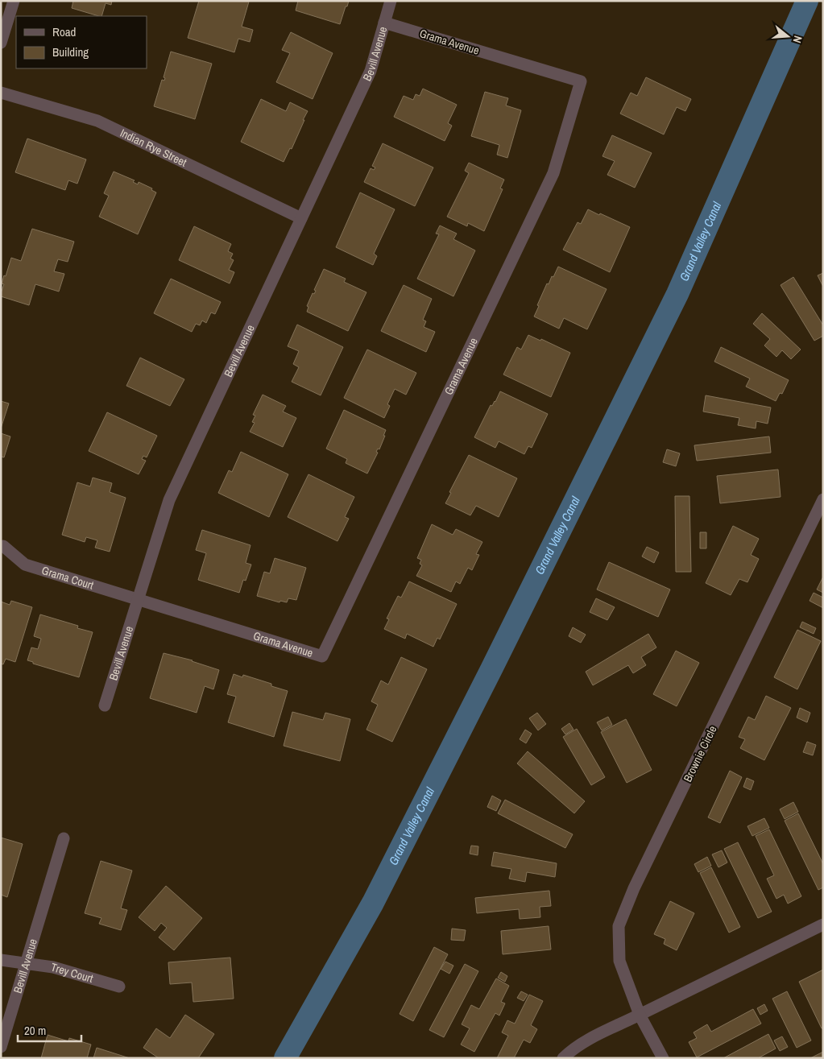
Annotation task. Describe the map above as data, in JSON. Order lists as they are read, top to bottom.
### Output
{
  "streets": {
    "street": [
      "Grama Avenue",
      "Bevill Avenue",
      "Indian Rye Street",
      "Grama Court",
      "Brownie Circle",
      "Trey Court"
    ]
  },
  "crossings": [
    ["Grama Avenue", "Bevill Avenue"],
    ["Grama Avenue", "Grama Court"],
    ["Bevill Avenue", "Indian Rye Street"],
    ["Bevill Avenue", "Grama Court"],
    ["Bevill Avenue", "Trey Court"]
  ],
  "water": ["Grand Valley Canal"],
  "legend": ["Road", "Building"],
  "scale_bar": "20 m",
  "north": "right"
}
